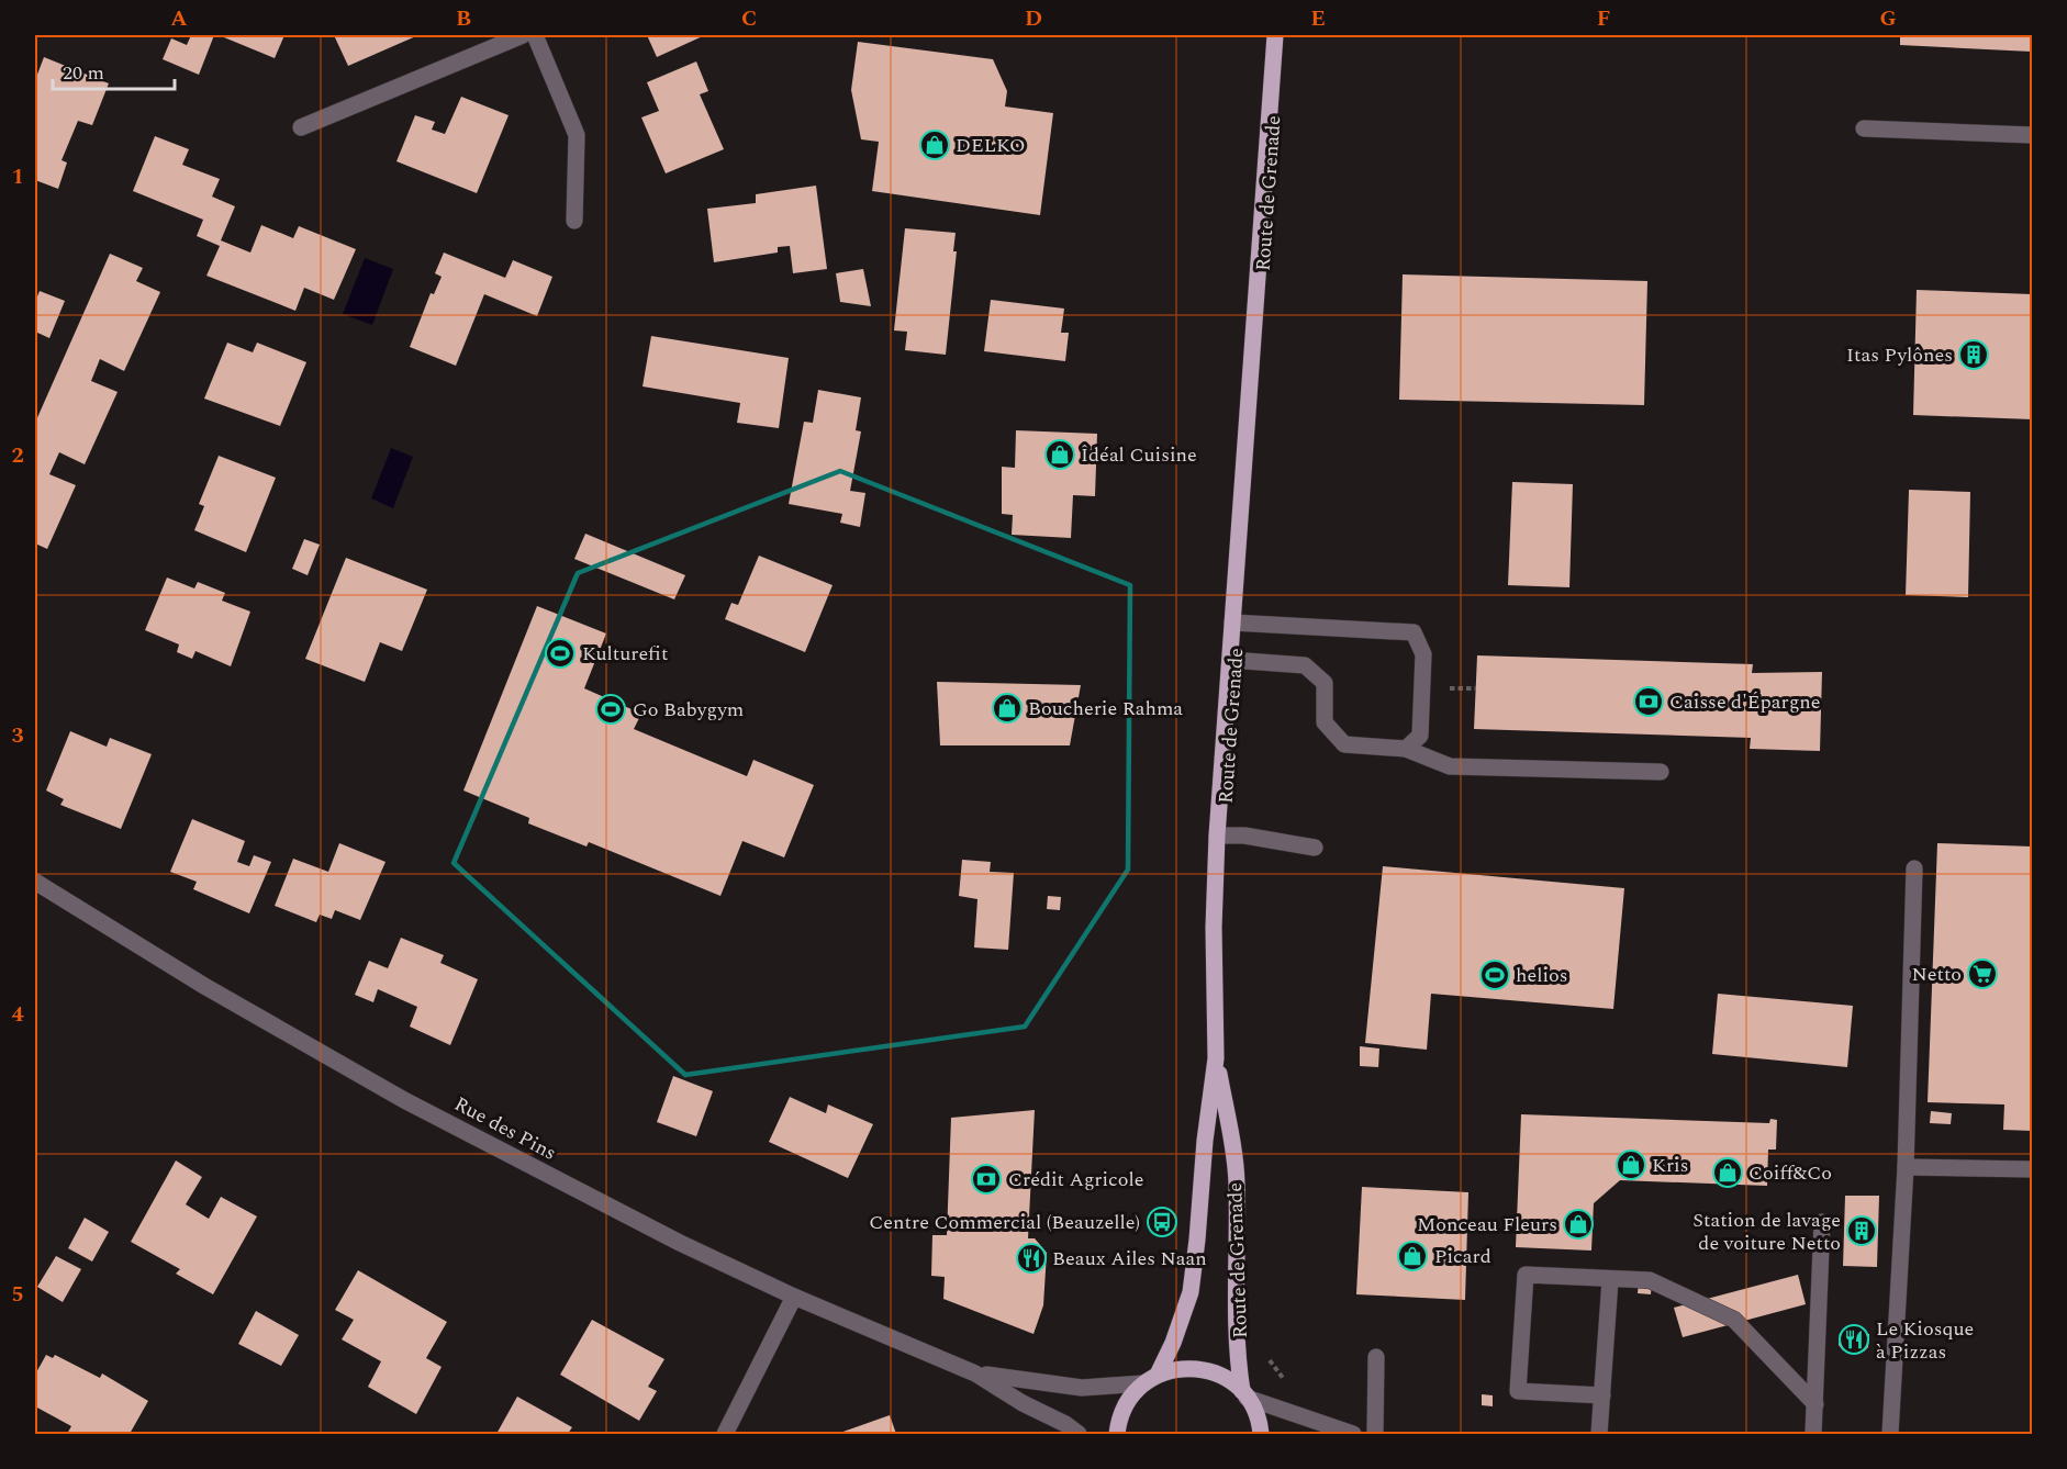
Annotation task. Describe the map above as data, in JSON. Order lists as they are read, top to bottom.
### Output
{
  "streets": {
    "main road": ["Route de Grenade"],
    "street": ["Rue des Pins"]
  },
  "crossings": [
    ["Route de Grenade", "Rue des Pins"]
  ],
  "places": {
    "shop": [
      "DELKO",
      "Îdéal Cuisine",
      "Boucherie Rahma",
      "Kris",
      "Coiff&Co",
      "Monceau Fleurs",
      "Picard"
    ],
    "building": ["Itas Pylônes", "Station de lavage de voiture Netto"],
    "sports": ["Kulturefit", "Go Babygym", "helios"],
    "bank": ["Caisse d'Épargne", "Crédit Agricole"],
    "supermarket": ["Netto"],
    "bus stop": ["Centre Commercial (Beauzelle)"],
    "restaurant": ["Beaux Ailes Naan", "Le Kiosque à Pizzas"]
  },
  "scale_bar": "20 m",
  "grid": {
    "columns": [
      "A",
      "B",
      "C",
      "D",
      "E",
      "F",
      "G"
    ],
    "rows": [
      "1",
      "2",
      "3",
      "4",
      "5"
    ]
  }
}
